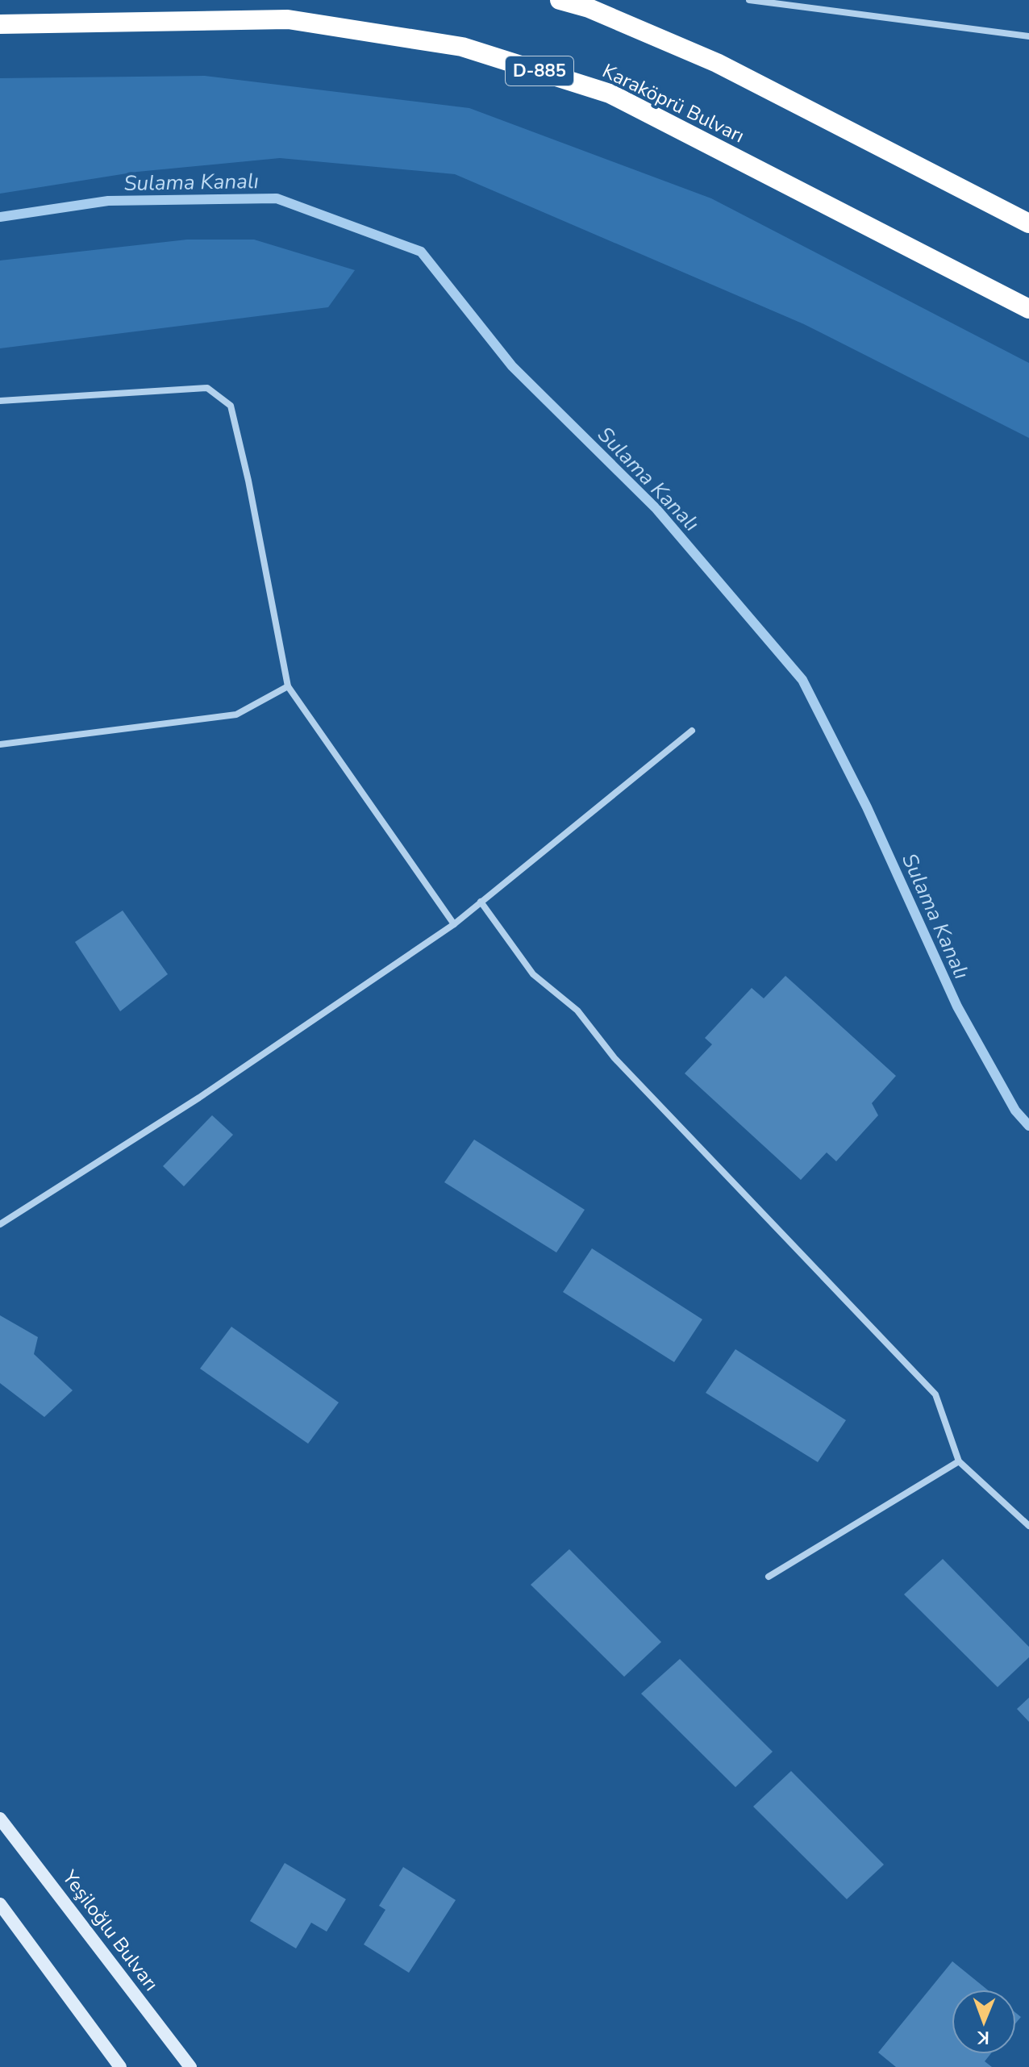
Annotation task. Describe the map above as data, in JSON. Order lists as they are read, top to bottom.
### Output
{
  "streets": {
    "highway": ["D-885", "Karaköprü Bulvarı"],
    "main road": ["Yeşiloğlu Bulvarı"]
  },
  "water": ["Sulama Kanalı"],
  "north": "bottom"
}
